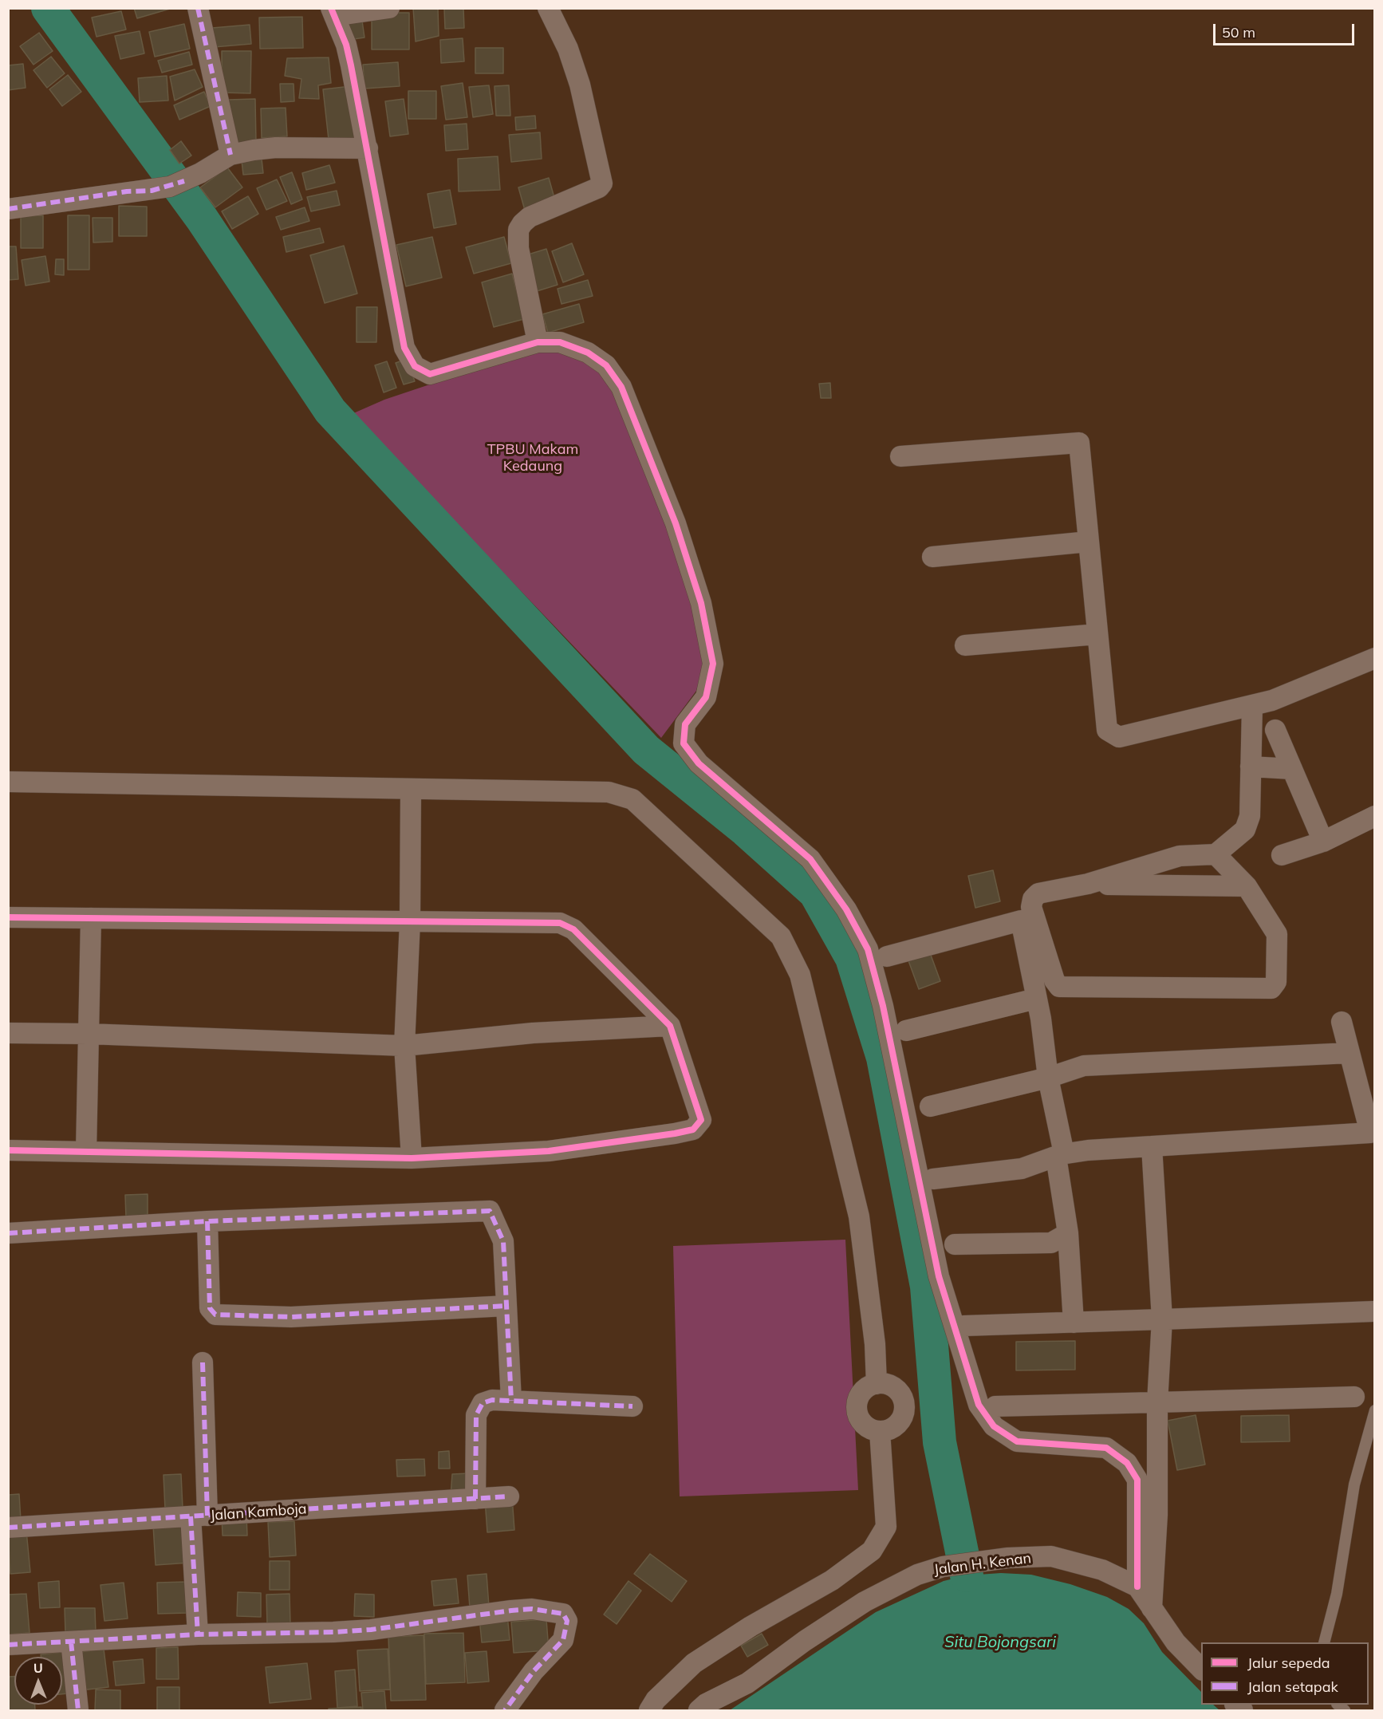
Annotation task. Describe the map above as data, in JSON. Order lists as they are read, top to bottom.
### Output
{
  "streets": {
    "street": ["Jalan Kamboja", "Jalan H. Kenan"]
  },
  "water": ["Situ Bojongsari"],
  "parks": ["TPBU Makam Kedaung"],
  "legend": ["Jalur sepeda", "Jalan setapak"],
  "scale_bar": "50 m",
  "north": "top"
}
